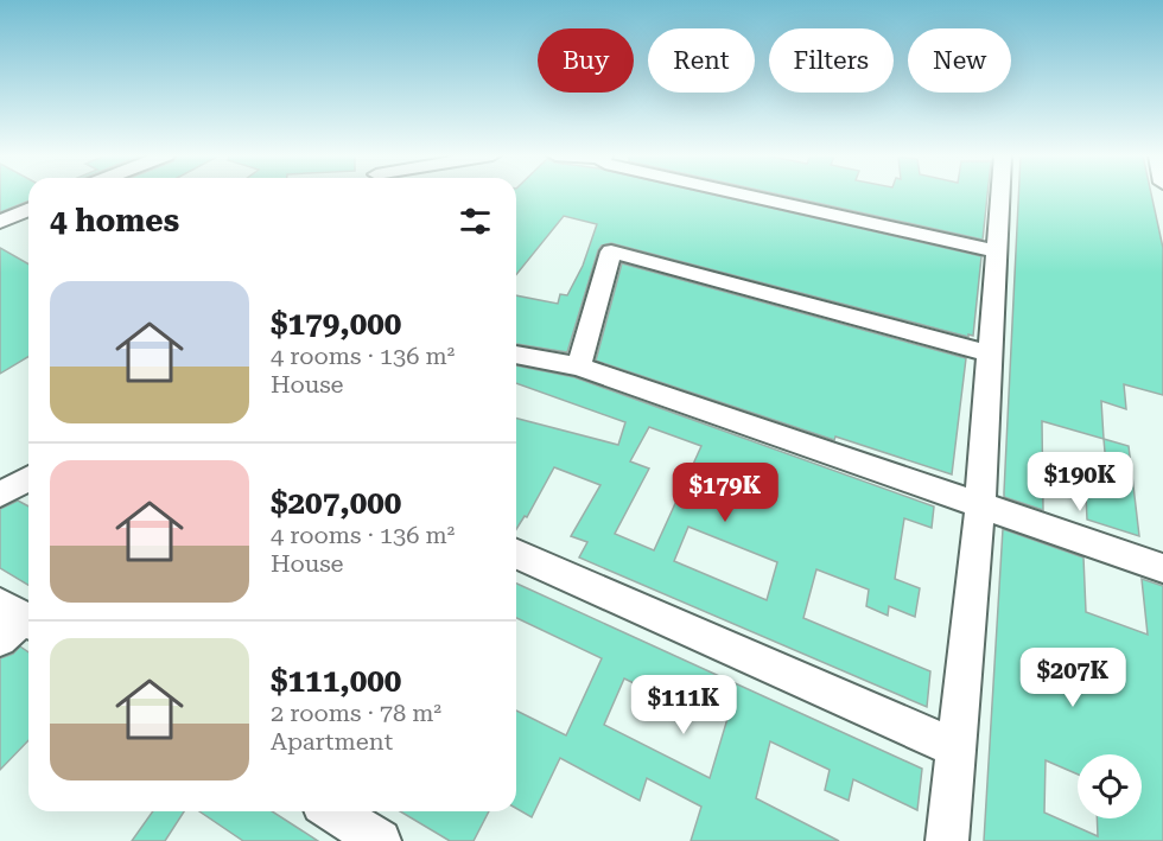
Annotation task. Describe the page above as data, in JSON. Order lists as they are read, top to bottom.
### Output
{
  "page": {
    "chip": [
      "Buy",
      "Rent",
      "Filters",
      "New"
    ],
    "heading": "4 homes",
    "list": [
      {
        "name": "$179,000",
        "note": "4 rooms · 136 m² · House"
      },
      {
        "name": "$207,000",
        "note": "4 rooms · 136 m² · House"
      },
      {
        "name": "$111,000",
        "note": "2 rooms · 78 m² · Apartment"
      }
    ],
    "price": [
      "$190K",
      "$179K",
      "$207K",
      "$111K"
    ]
  }
}
